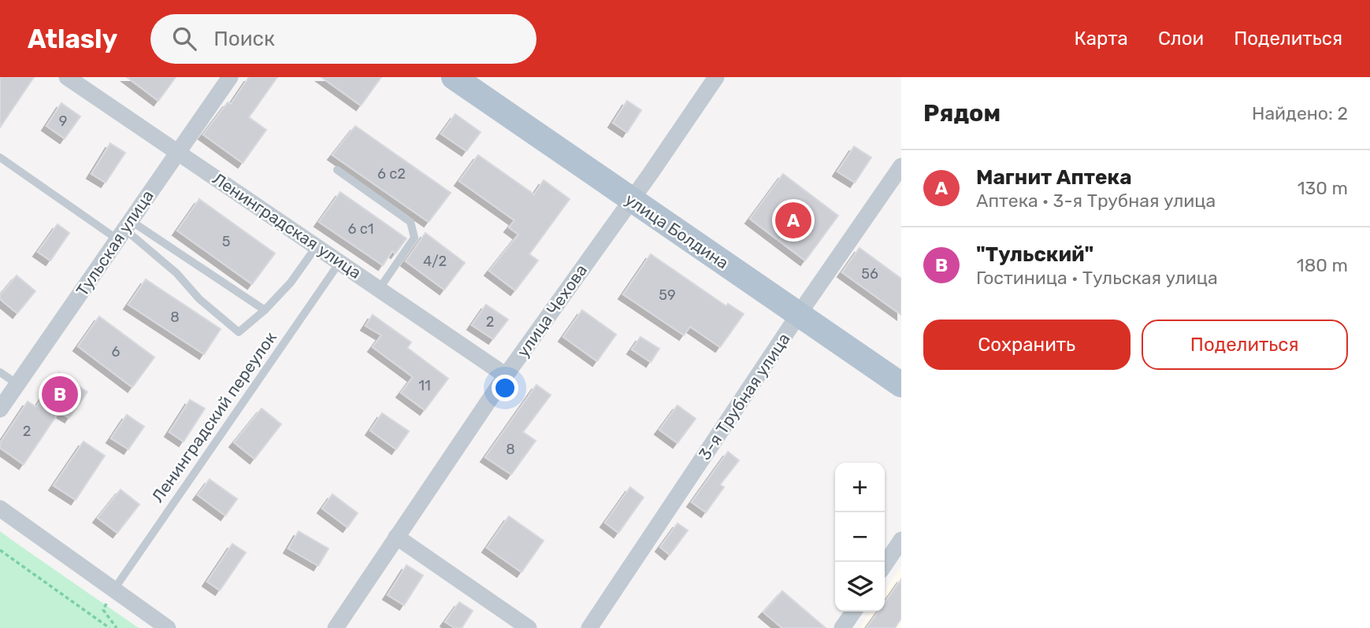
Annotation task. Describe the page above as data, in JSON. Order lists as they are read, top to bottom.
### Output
{
  "streets": {
    "main road": ["улица Болдина"],
    "street": [
      "Ленинградская улица",
      "Тульская улица",
      "улица Чехова",
      "3-я Трубная улица"
    ],
    "lane": ["Ленинградский переулок"]
  },
  "crossings": [
    ["Ленинградская улица", "Тульская улица"],
    ["Ленинградская улица", "улица Чехова"],
    ["Ленинградская улица", "Ленинградский переулок"],
    ["улица Болдина", "улица Чехова"],
    ["улица Болдина", "3-я Трубная улица"]
  ],
  "house_numbers": [
    "9",
    "6 с2",
    "6 с1",
    "5",
    "4/2",
    "56",
    "59",
    "8",
    "2",
    "6",
    "11",
    "2",
    "8"
  ],
  "page": {
    "header": "Atlasly",
    "search": "Поиск",
    "nav": ["Карта", "Слои", "Поделиться"],
    "heading": ["Рядом", "Найдено: 2"],
    "list": [
      {
        "mark": "A",
        "name": "Магнит Аптека",
        "note": "Аптека · 3-я Трубная улица",
        "value": "130 m"
      },
      {
        "mark": "B",
        "name": "\"Тульский\"",
        "note": "Гостиница · Тульская улица",
        "value": "180 m"
      }
    ],
    "pins": ["A", "B"],
    "buttons": ["Сохранить", "Поделиться"],
    "map_buttons": ["+", "−"]
  }
}
